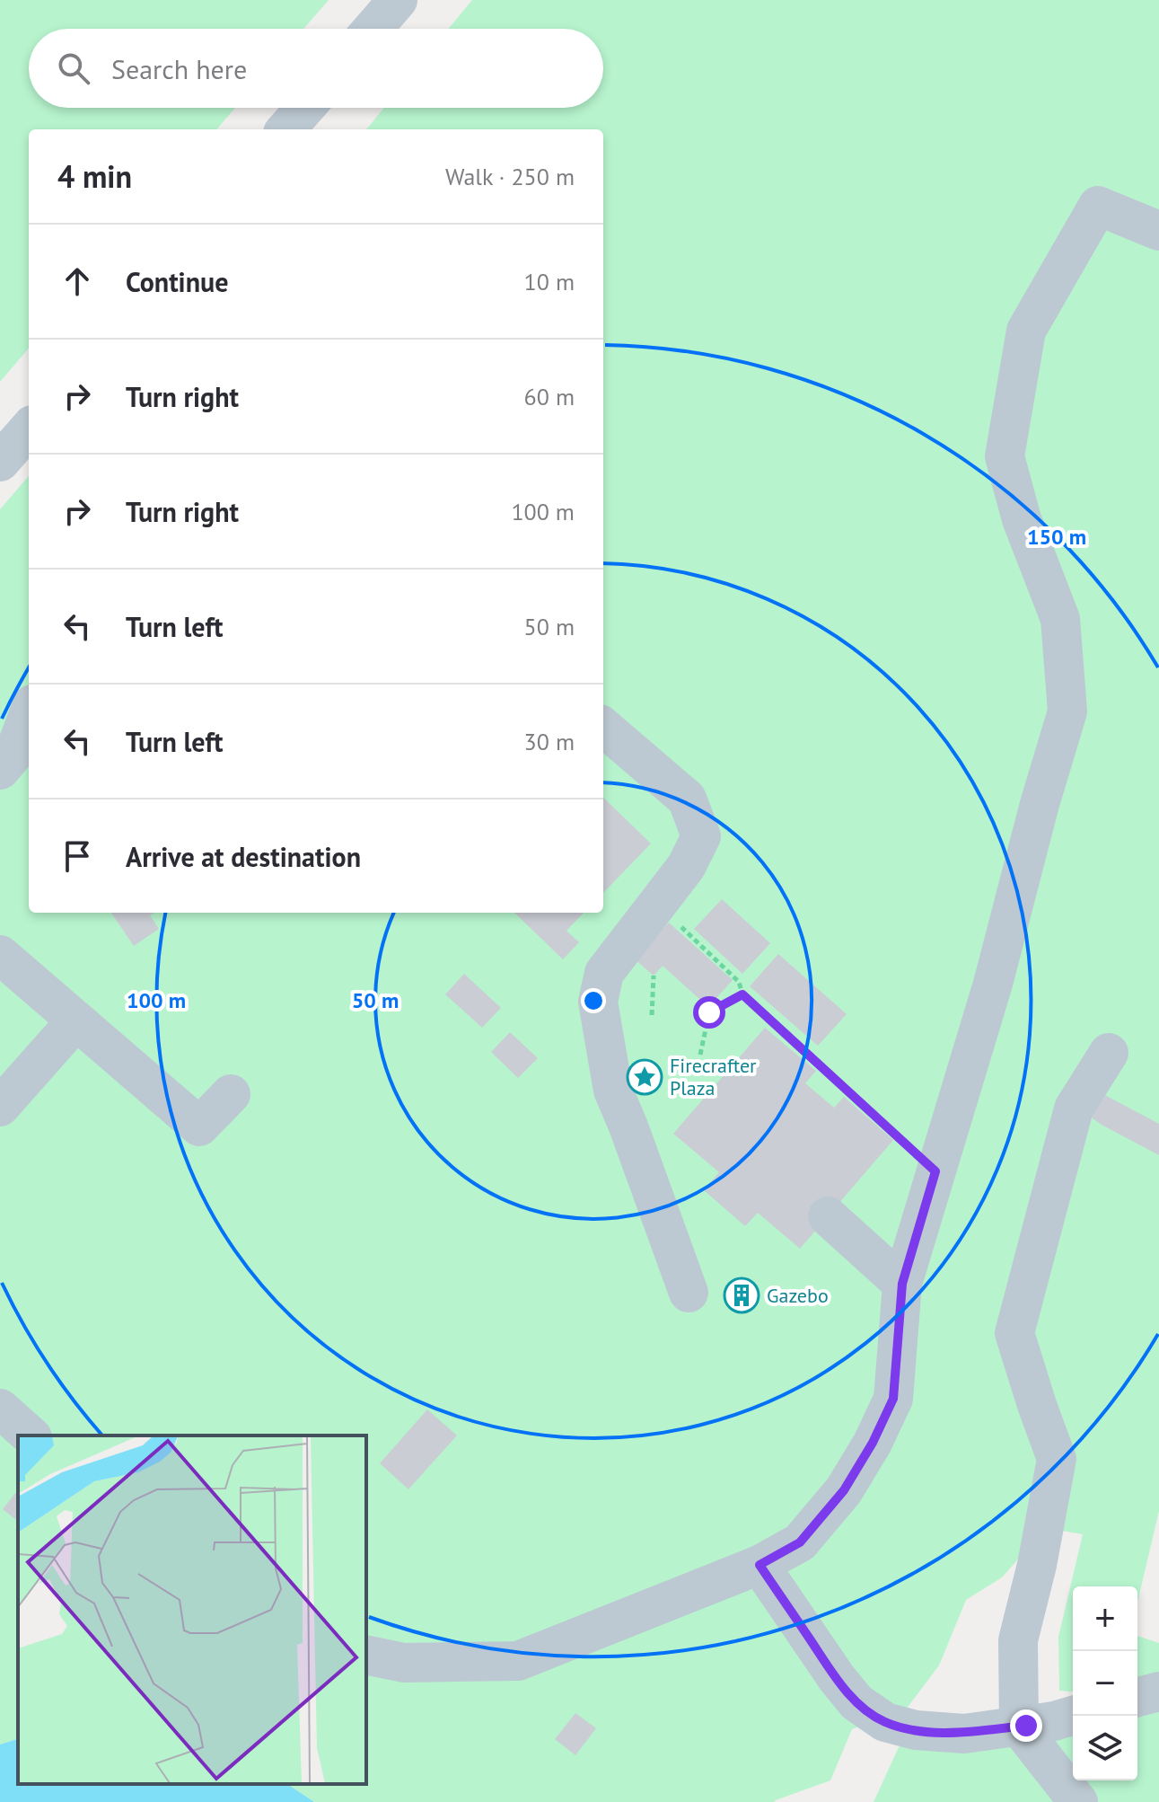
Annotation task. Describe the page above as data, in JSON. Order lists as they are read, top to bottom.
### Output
{
  "places": {
    "place": ["Firecrafter Plaza"],
    "building": ["Gazebo"]
  },
  "page": {
    "search": "Search here",
    "heading": ["4 min", "Walk · 250 m"],
    "list": [
      ["Continue", "10 m"],
      ["Turn right", "60 m"],
      ["Turn right", "100 m"],
      ["Turn left", "50 m"],
      ["Turn left", "30 m"],
      "Arrive at destination"
    ],
    "map_buttons": ["+", "−"]
  },
  "rings": ["150 m", "100 m", "50 m"]
}
